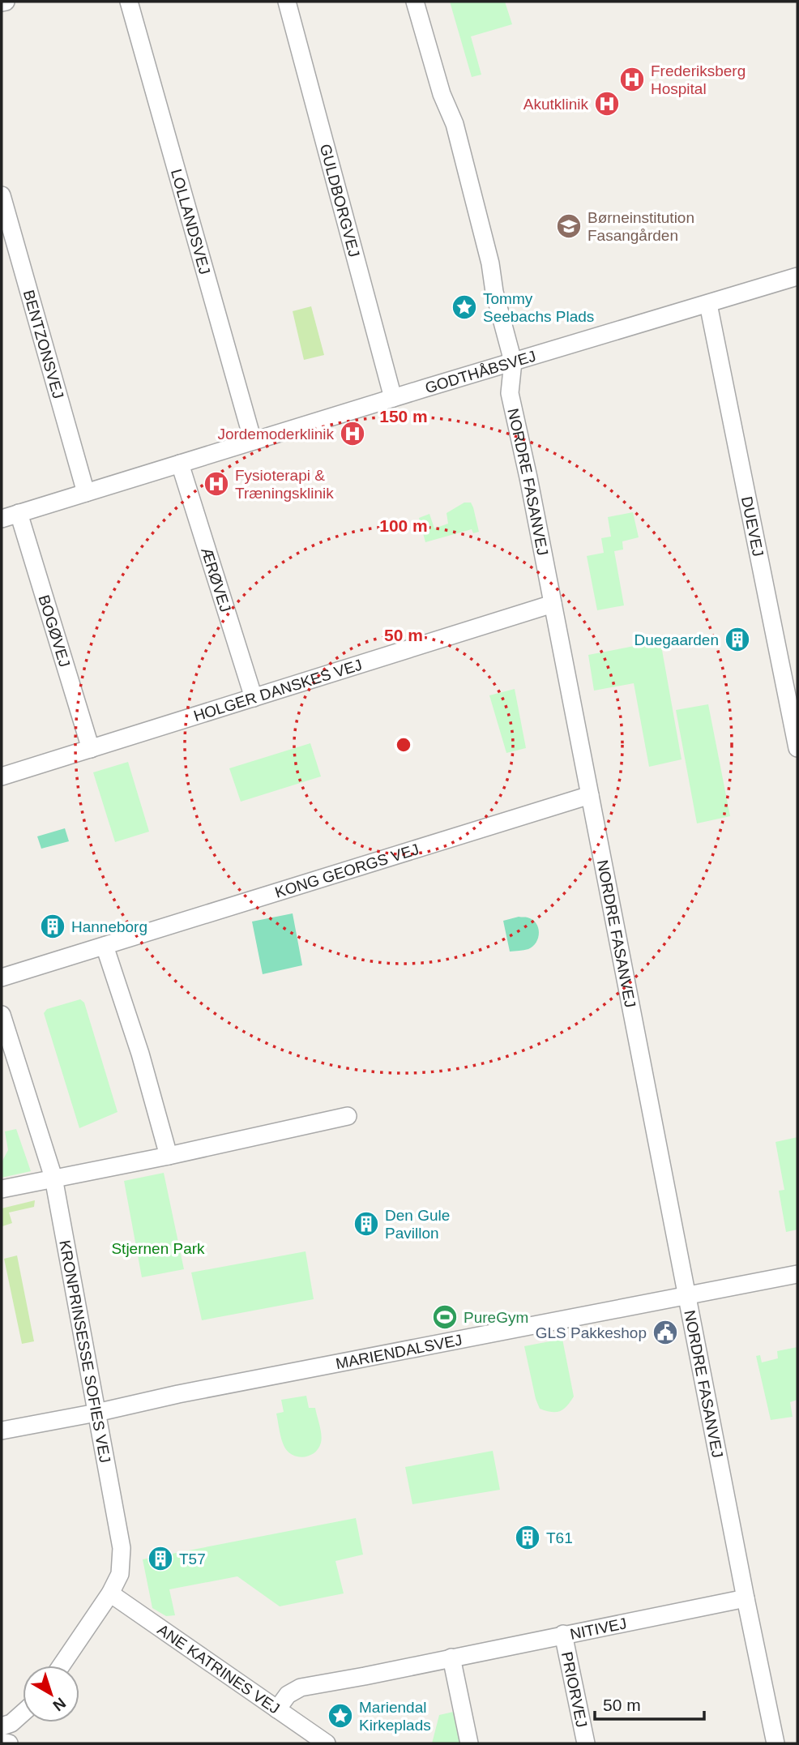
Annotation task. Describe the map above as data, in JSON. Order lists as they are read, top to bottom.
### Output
{
  "streets": {
    "street": [
      "GULDBORGVEJ",
      "LOLLANDSVEJ",
      "BENTZONSVEJ",
      "GODTHÅBSVEJ",
      "NORDRE FASANVEJ",
      "DUEVEJ",
      "ÆRØVEJ",
      "BOGØVEJ",
      "HOLGER DANSKES VEJ",
      "KONG GEORGS VEJ",
      "MARIENDALSVEJ",
      "KRONPRINSESSE SOFIES VEJ",
      "NITIVEJ",
      "ANE KATRINES VEJ",
      "PRIORVEJ"
    ]
  },
  "crossings": [
    ["GULDBORGVEJ", "GODTHÅBSVEJ"],
    ["LOLLANDSVEJ", "GODTHÅBSVEJ"],
    ["BENTZONSVEJ", "GODTHÅBSVEJ"],
    ["GODTHÅBSVEJ", "NORDRE FASANVEJ"],
    ["GODTHÅBSVEJ", "DUEVEJ"],
    ["GODTHÅBSVEJ", "ÆRØVEJ"],
    ["GODTHÅBSVEJ", "BOGØVEJ"],
    ["NORDRE FASANVEJ", "HOLGER DANSKES VEJ"],
    ["NORDRE FASANVEJ", "KONG GEORGS VEJ"],
    ["NORDRE FASANVEJ", "MARIENDALSVEJ"],
    ["NORDRE FASANVEJ", "NITIVEJ"],
    ["ÆRØVEJ", "HOLGER DANSKES VEJ"],
    ["BOGØVEJ", "HOLGER DANSKES VEJ"],
    ["MARIENDALSVEJ", "KRONPRINSESSE SOFIES VEJ"],
    ["KRONPRINSESSE SOFIES VEJ", "ANE KATRINES VEJ"],
    ["NITIVEJ", "ANE KATRINES VEJ"],
    ["NITIVEJ", "PRIORVEJ"]
  ],
  "parks": ["Stjernen Park"],
  "places": {
    "hospital": [
      "Frederiksberg Hospital",
      "Akutklinik",
      "Jordemoderklinik",
      "Fysioterapi & Træningsklinik"
    ],
    "school or university": ["Børneinstitution Fasangården"],
    "place": ["Tommy Seebachs Plads", "Mariendal Kirkeplads"],
    "building": [
      "Duegaarden",
      "Hanneborg",
      "Den Gule Pavillon",
      "T61",
      "T57"
    ],
    "sports": ["PureGym"],
    "public building": ["GLS Pakkeshop"]
  },
  "scale_bar": "50 m",
  "north": "bottom right",
  "rings": ["150 m", "100 m", "50 m"]
}
